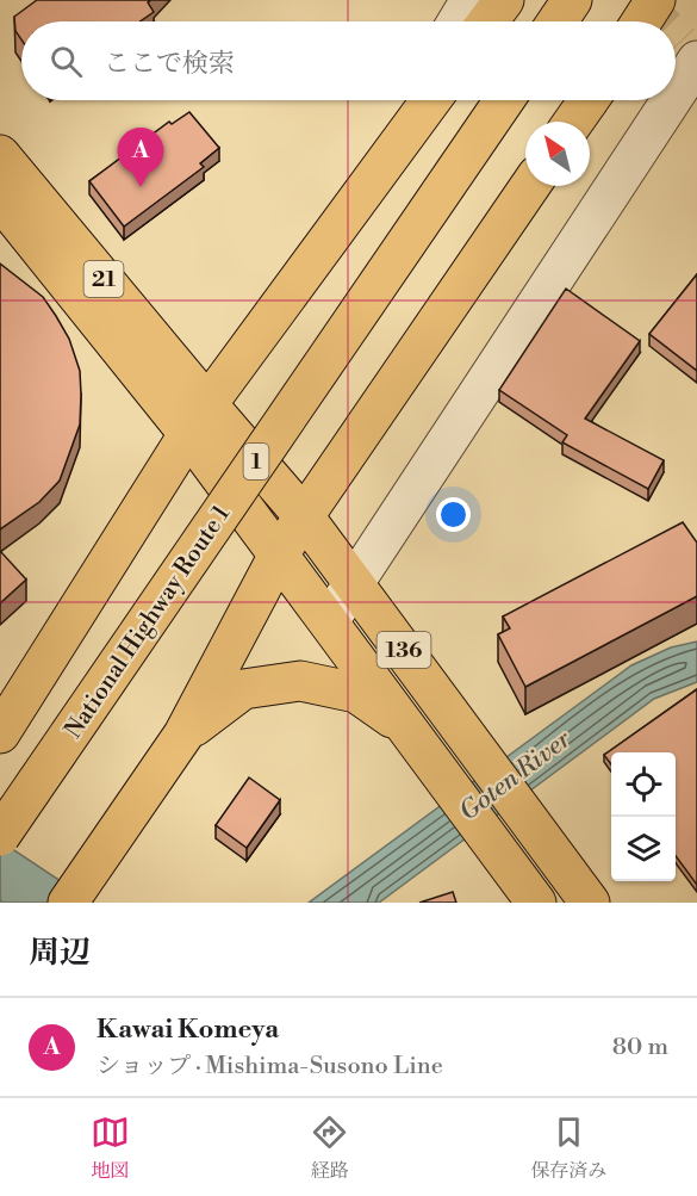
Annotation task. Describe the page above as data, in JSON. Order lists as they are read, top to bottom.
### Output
{
  "streets": {
    "main road": [
      "21",
      "1",
      "National Highway Route 1",
      "136"
    ]
  },
  "crossings": [
    ["21", "136"]
  ],
  "water": ["Goten River"],
  "north": "top left",
  "page": {
    "search": "ここで検索",
    "pins": "A",
    "heading": "周辺",
    "list": [
      {
        "mark": "A",
        "name": "Kawai Komeya",
        "note": "ショップ · Mishima-Susono Line",
        "value": "80 m"
      }
    ],
    "nav": ["地図", "経路", "保存済み"]
  }
}
